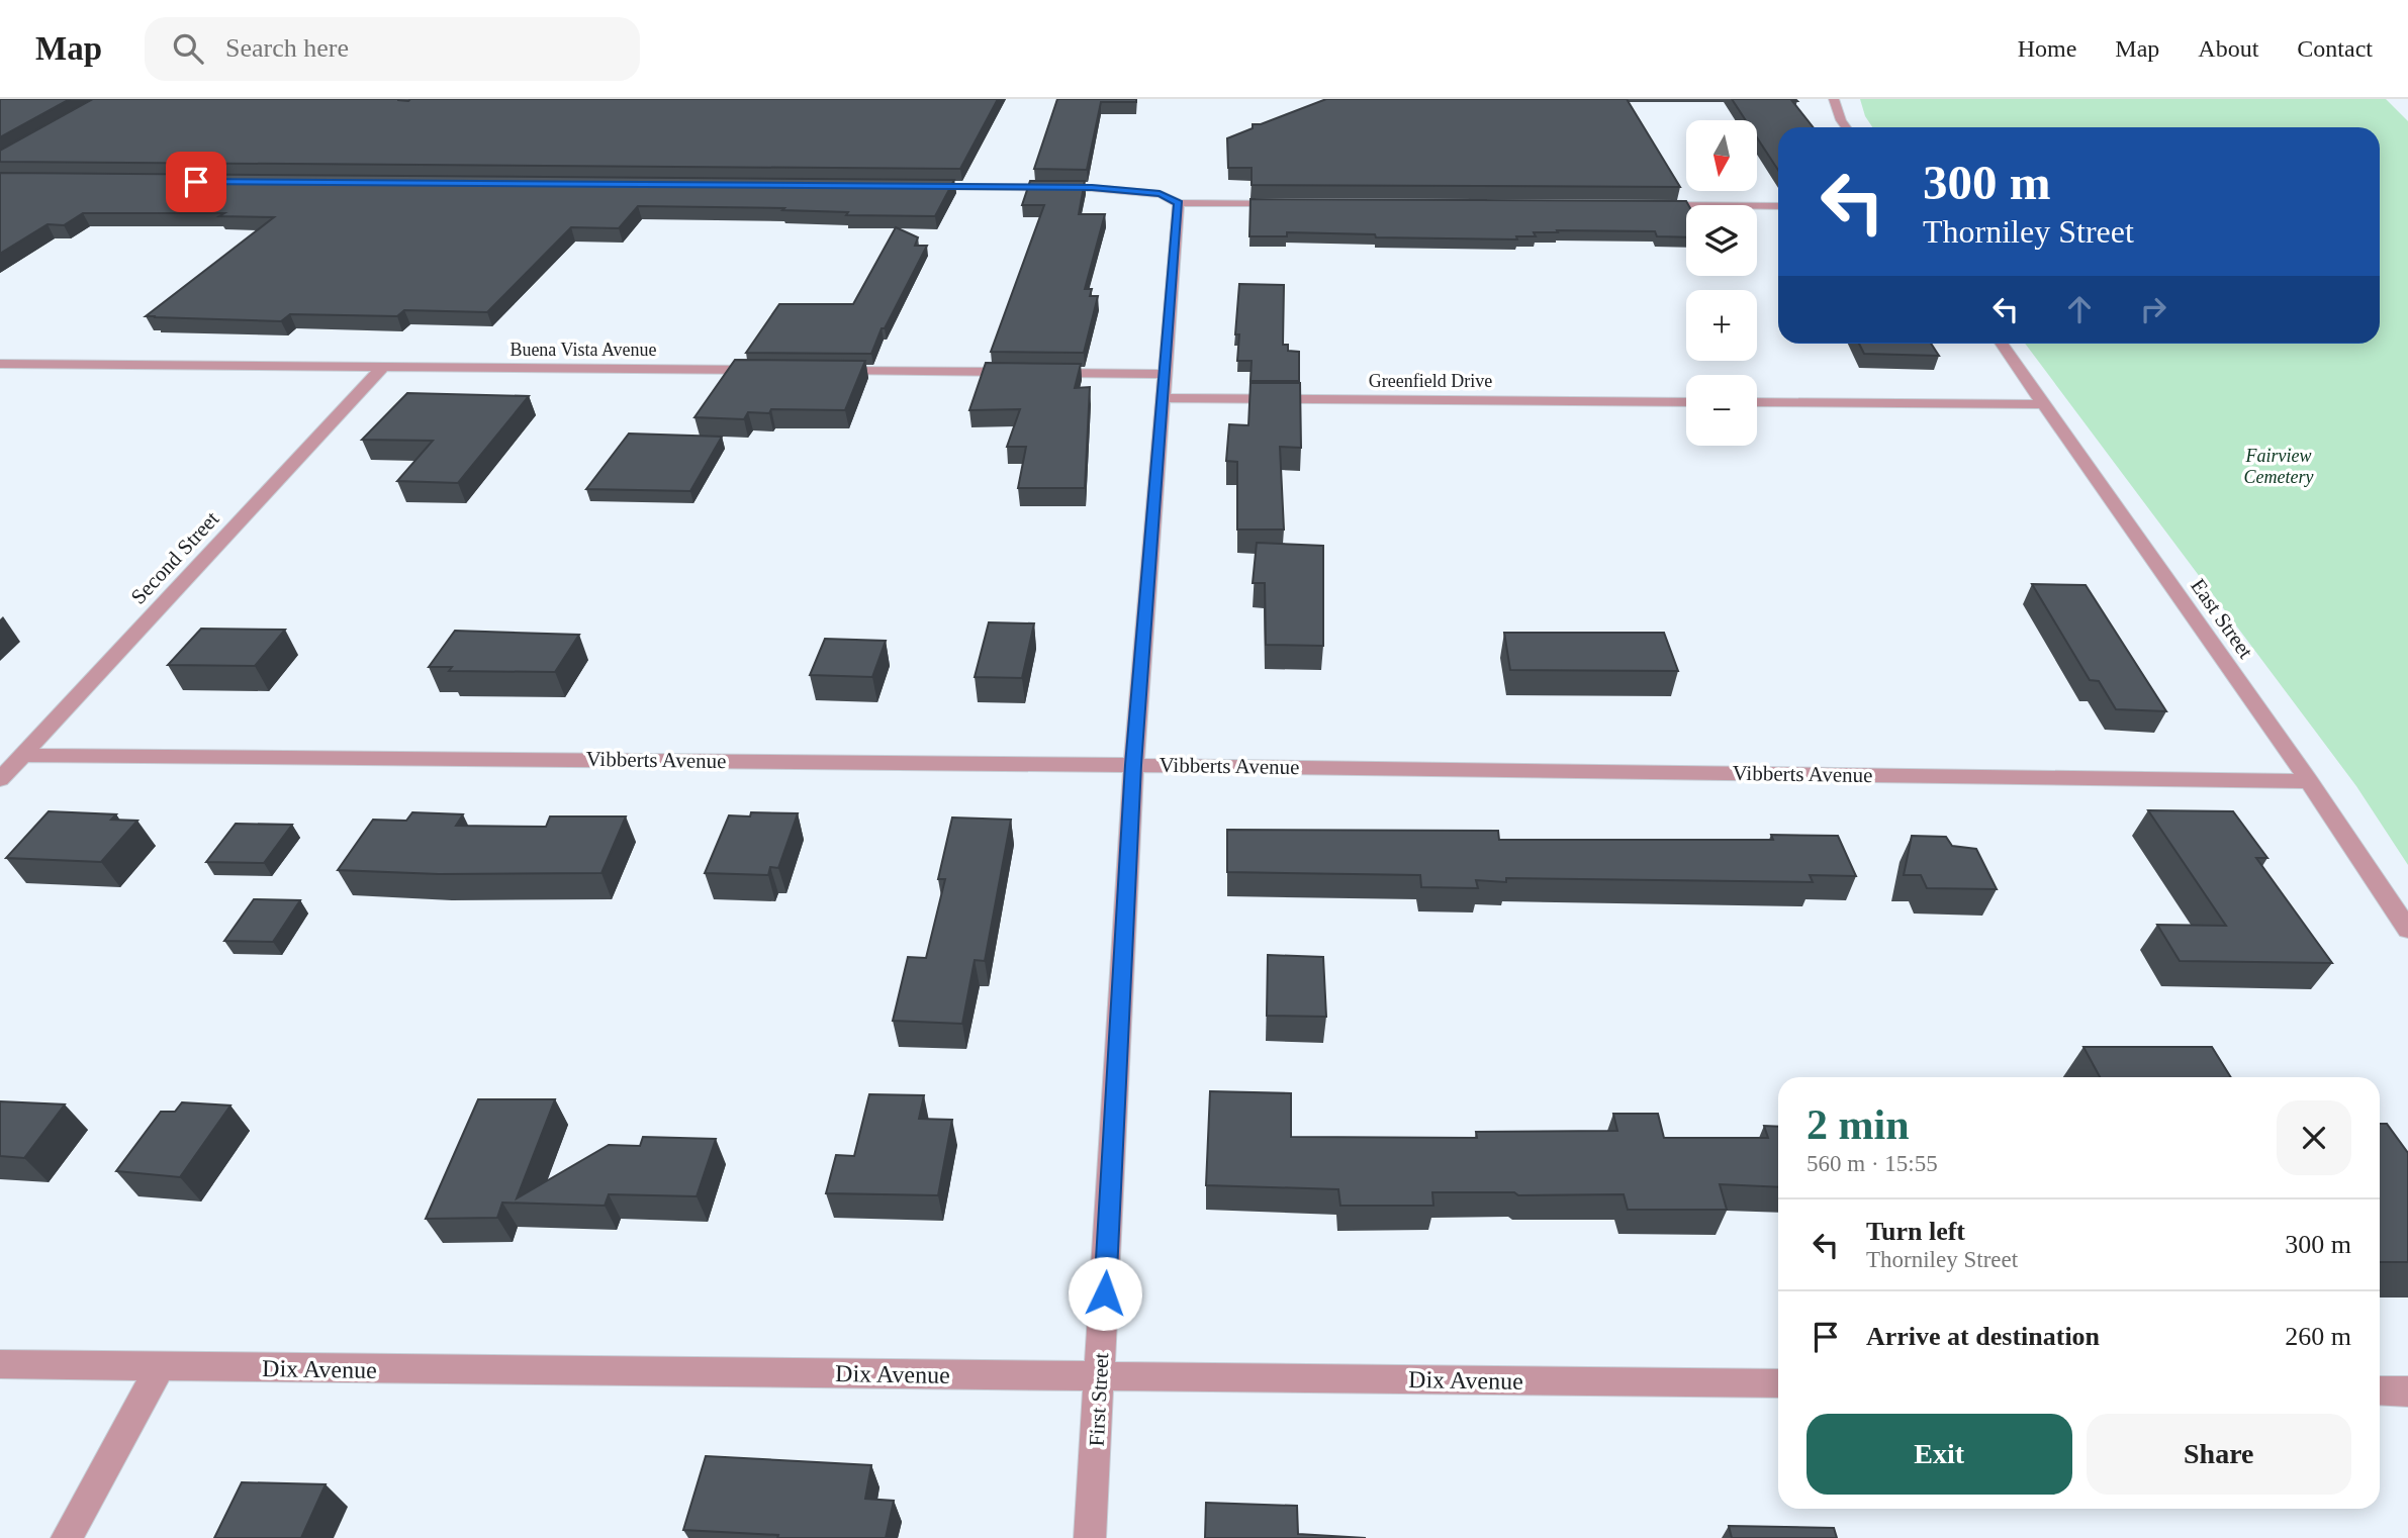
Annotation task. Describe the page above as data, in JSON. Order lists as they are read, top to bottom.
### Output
{
  "streets": {
    "street": [
      "Buena Vista Avenue",
      "Greenfield Drive",
      "Second Street",
      "East Street",
      "Vibberts Avenue",
      "Dix Avenue",
      "First Street"
    ]
  },
  "crossings": [
    ["Buena Vista Avenue", "Second Street"],
    ["Greenfield Drive", "First Street"],
    ["Second Street", "Vibberts Avenue"],
    ["East Street", "Vibberts Avenue"],
    ["Vibberts Avenue", "First Street"],
    ["Dix Avenue", "First Street"]
  ],
  "parks": ["Fairview Cemetery"],
  "north": "bottom",
  "page": {
    "header": "Map",
    "search": "Search here",
    "nav": [
      "Home",
      "Map",
      "About",
      "Contact"
    ],
    "map_buttons": ["+", "−"],
    "turn": ["300 m", "Thorniley Street"],
    "heading": ["2 min", "560 m · 15:55"],
    "list": [
      {
        "name": "Turn left",
        "note": "Thorniley Street",
        "value": "300 m"
      },
      {
        "name": "Arrive at destination",
        "value": "260 m"
      }
    ],
    "buttons": ["Exit", "Share"]
  }
}
